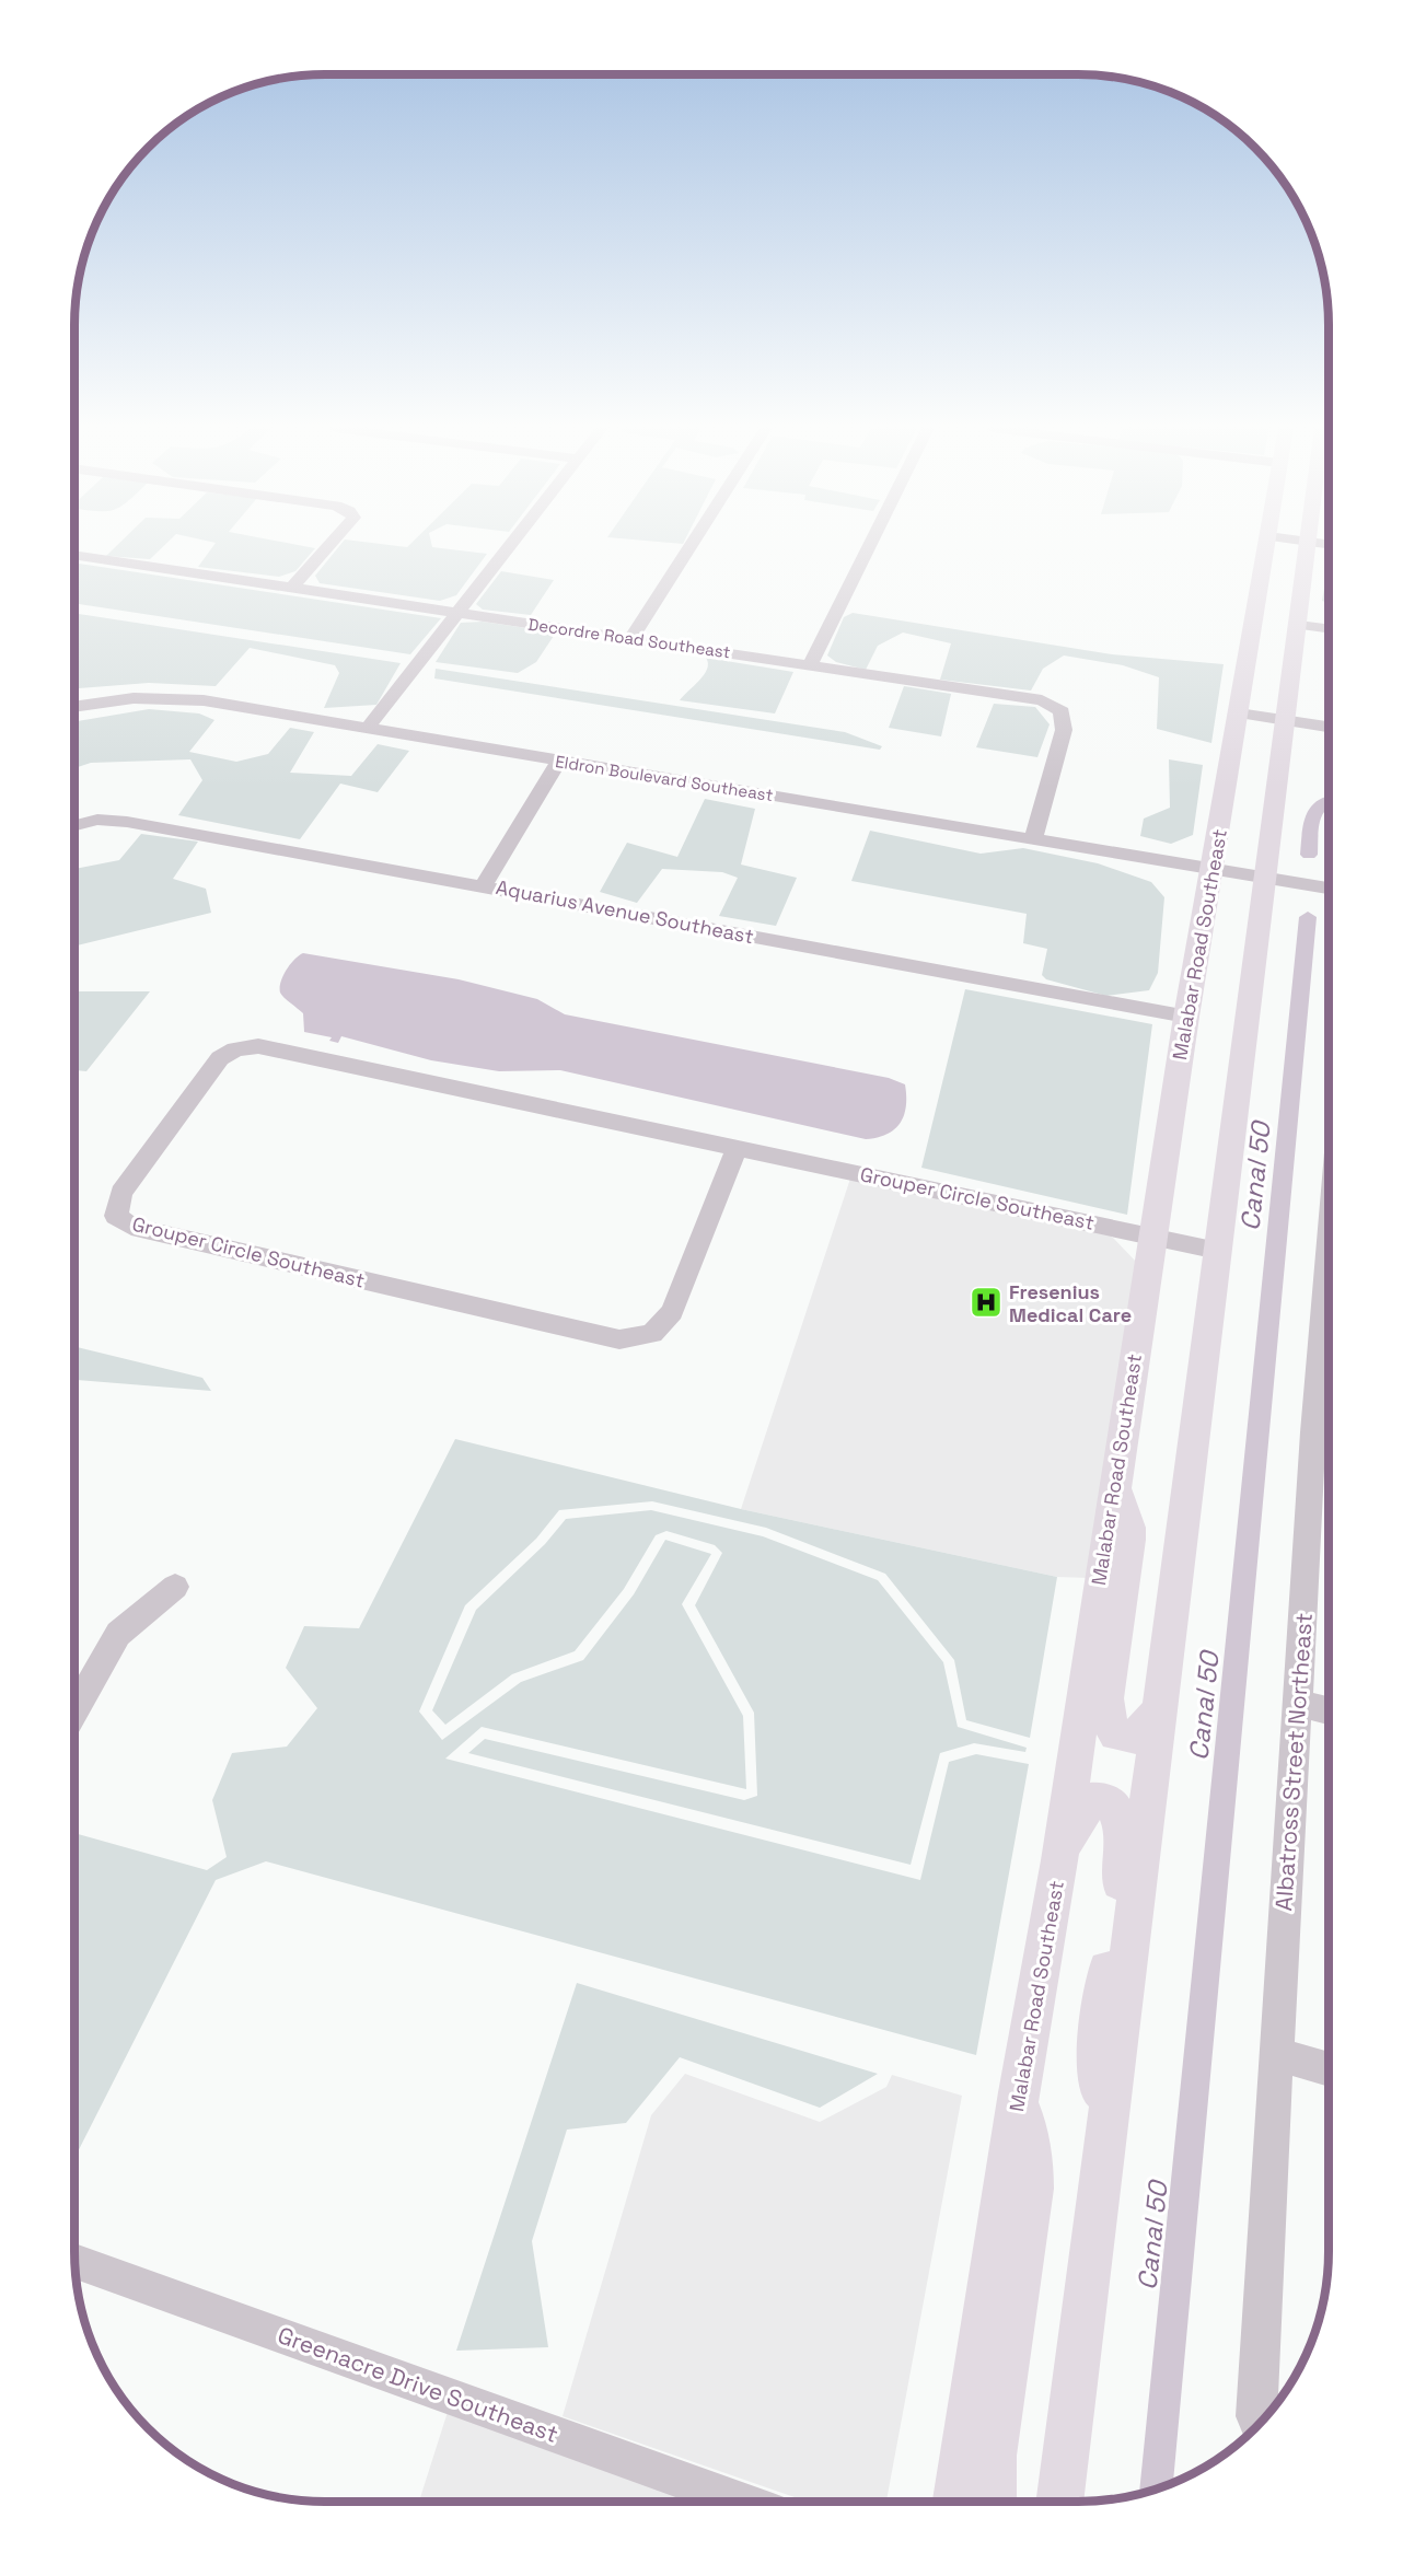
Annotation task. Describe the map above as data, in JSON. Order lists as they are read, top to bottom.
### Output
{
  "streets": {
    "main road": ["Malabar Road Southeast"],
    "street": [
      "Decordre Road Southeast",
      "Eldron Boulevard Southeast",
      "Aquarius Avenue Southeast",
      "Grouper Circle Southeast",
      "Albatross Street Northeast",
      "Greenacre Drive Southeast"
    ]
  },
  "crossings": [
    ["Decordre Road Southeast", "Eldron Boulevard Southeast"],
    ["Eldron Boulevard Southeast", "Malabar Road Southeast"],
    ["Aquarius Avenue Southeast", "Malabar Road Southeast"],
    ["Malabar Road Southeast", "Grouper Circle Southeast"]
  ],
  "water": ["Canal 50"],
  "places": {
    "hospital": ["Fresenius Medical Care"]
  }
}
